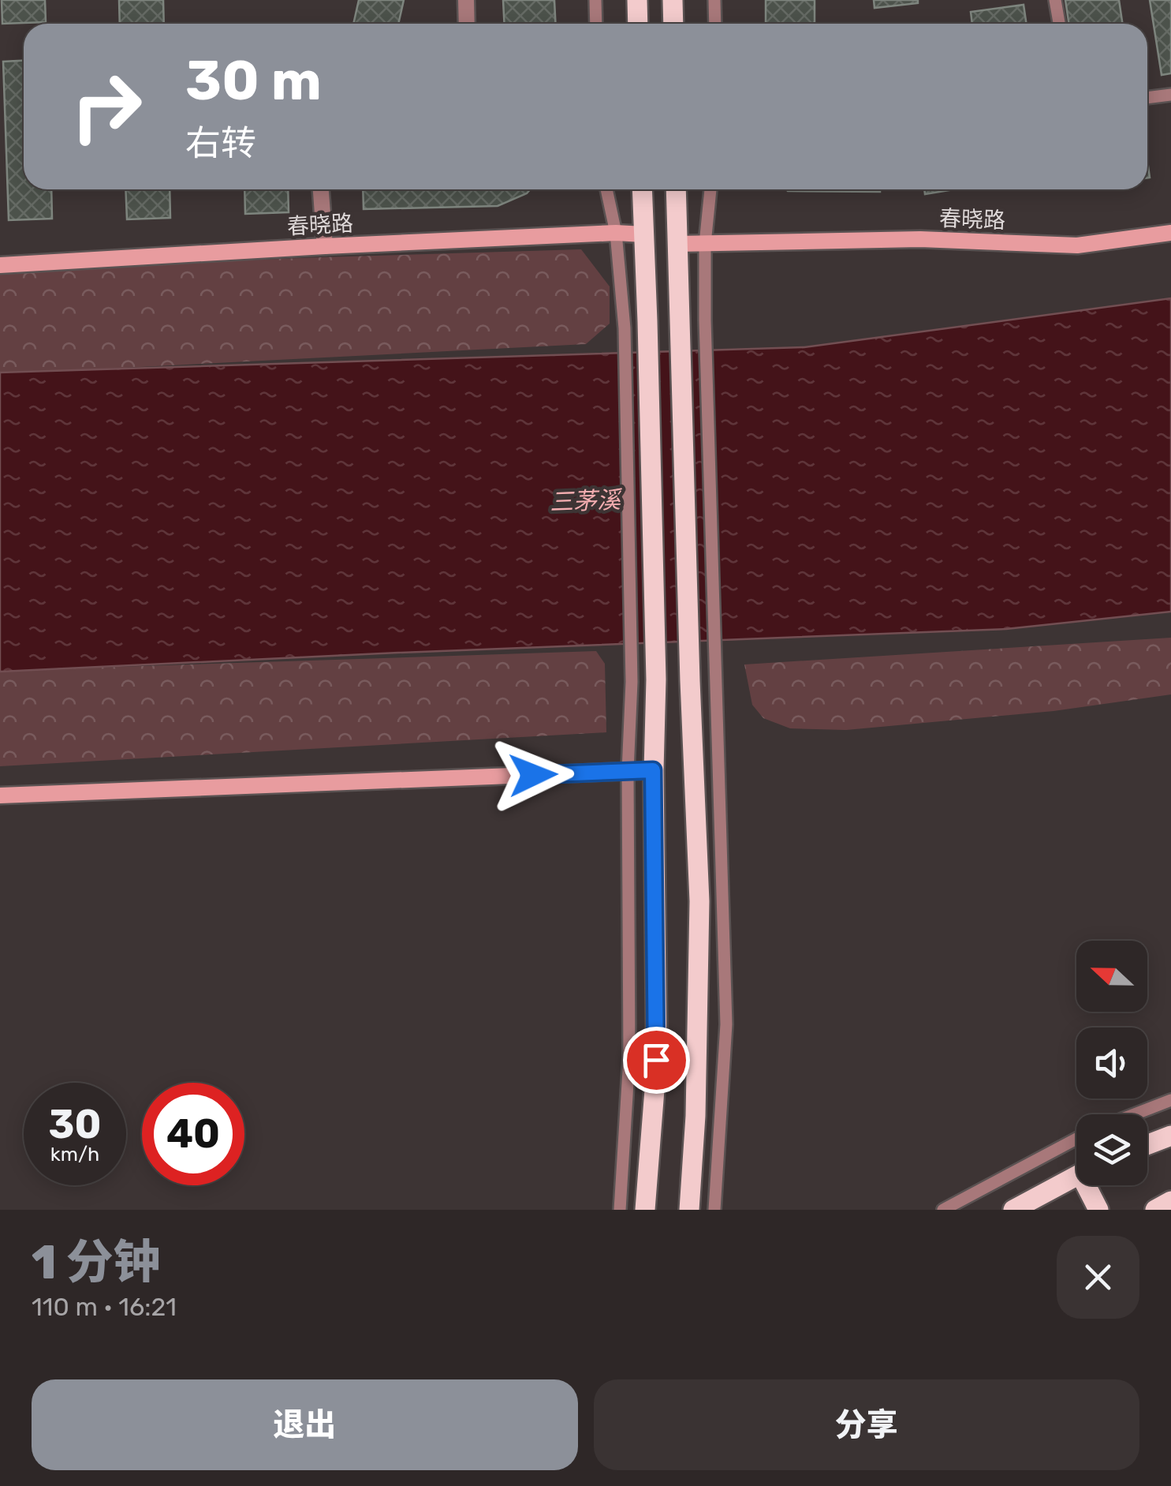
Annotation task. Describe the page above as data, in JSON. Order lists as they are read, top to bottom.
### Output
{
  "streets": {
    "street": ["春晓路"]
  },
  "water": ["三茅溪"],
  "north": "left",
  "page": {
    "turn": ["30 m", "右转"],
    "speed": "30 km/h",
    "limit": "40",
    "heading": ["1 分钟", "110 m · 16:21"],
    "buttons": ["退出", "分享"]
  }
}
